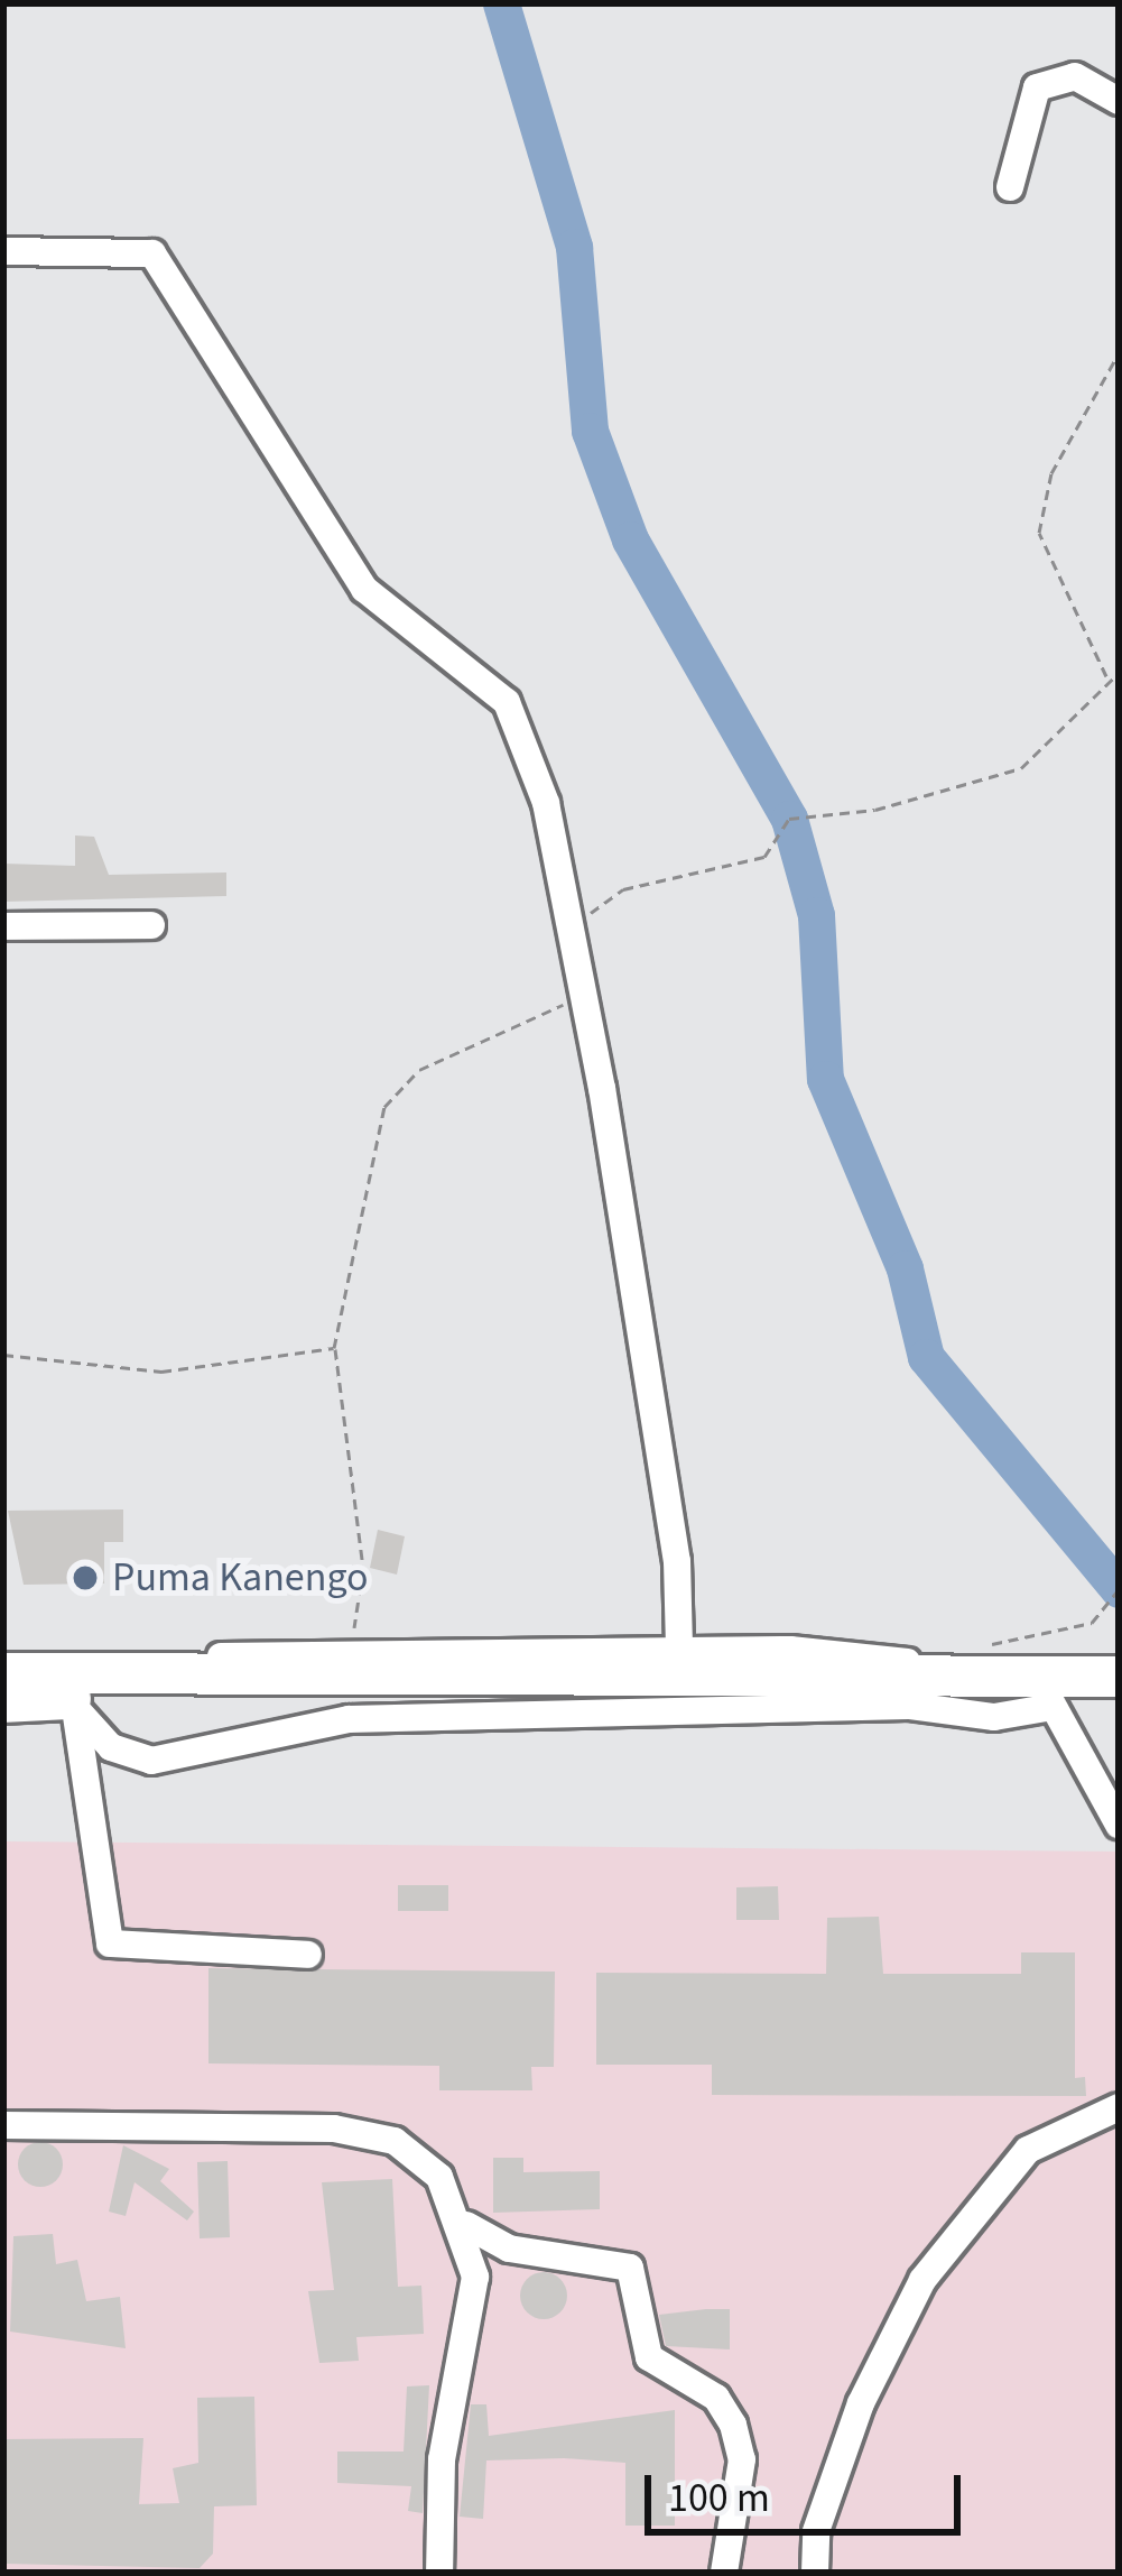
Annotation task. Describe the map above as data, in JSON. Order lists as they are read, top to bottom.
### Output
{
  "places": ["Puma Kanengo"],
  "scale_bar": "100 m"
}
